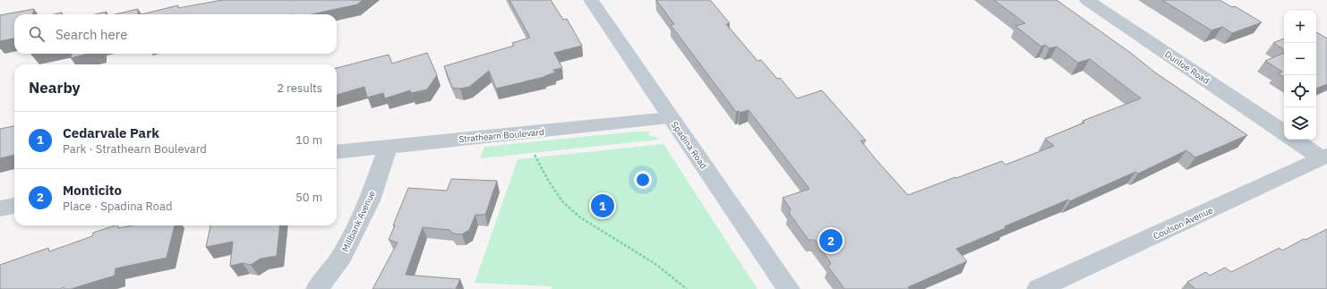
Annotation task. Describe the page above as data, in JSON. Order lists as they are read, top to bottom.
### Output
{
  "streets": {
    "street": [
      "Dunloe Road",
      "Strathearn Boulevard",
      "Spadina Road",
      "Millbank Avenue",
      "Coulson Avenue"
    ]
  },
  "crossings": [
    ["Strathearn Boulevard", "Spadina Road"],
    ["Strathearn Boulevard", "Millbank Avenue"]
  ],
  "page": {
    "map_buttons": ["+", "−"],
    "search": "Search here",
    "heading": ["Nearby", "2 results"],
    "list": [
      {
        "mark": "1",
        "name": "Cedarvale Park",
        "note": "Park · Strathearn Boulevard",
        "value": "10 m"
      },
      {
        "mark": "2",
        "name": "Monticito",
        "note": "Place · Spadina Road",
        "value": "50 m"
      }
    ],
    "pins": ["1", "2"]
  }
}
